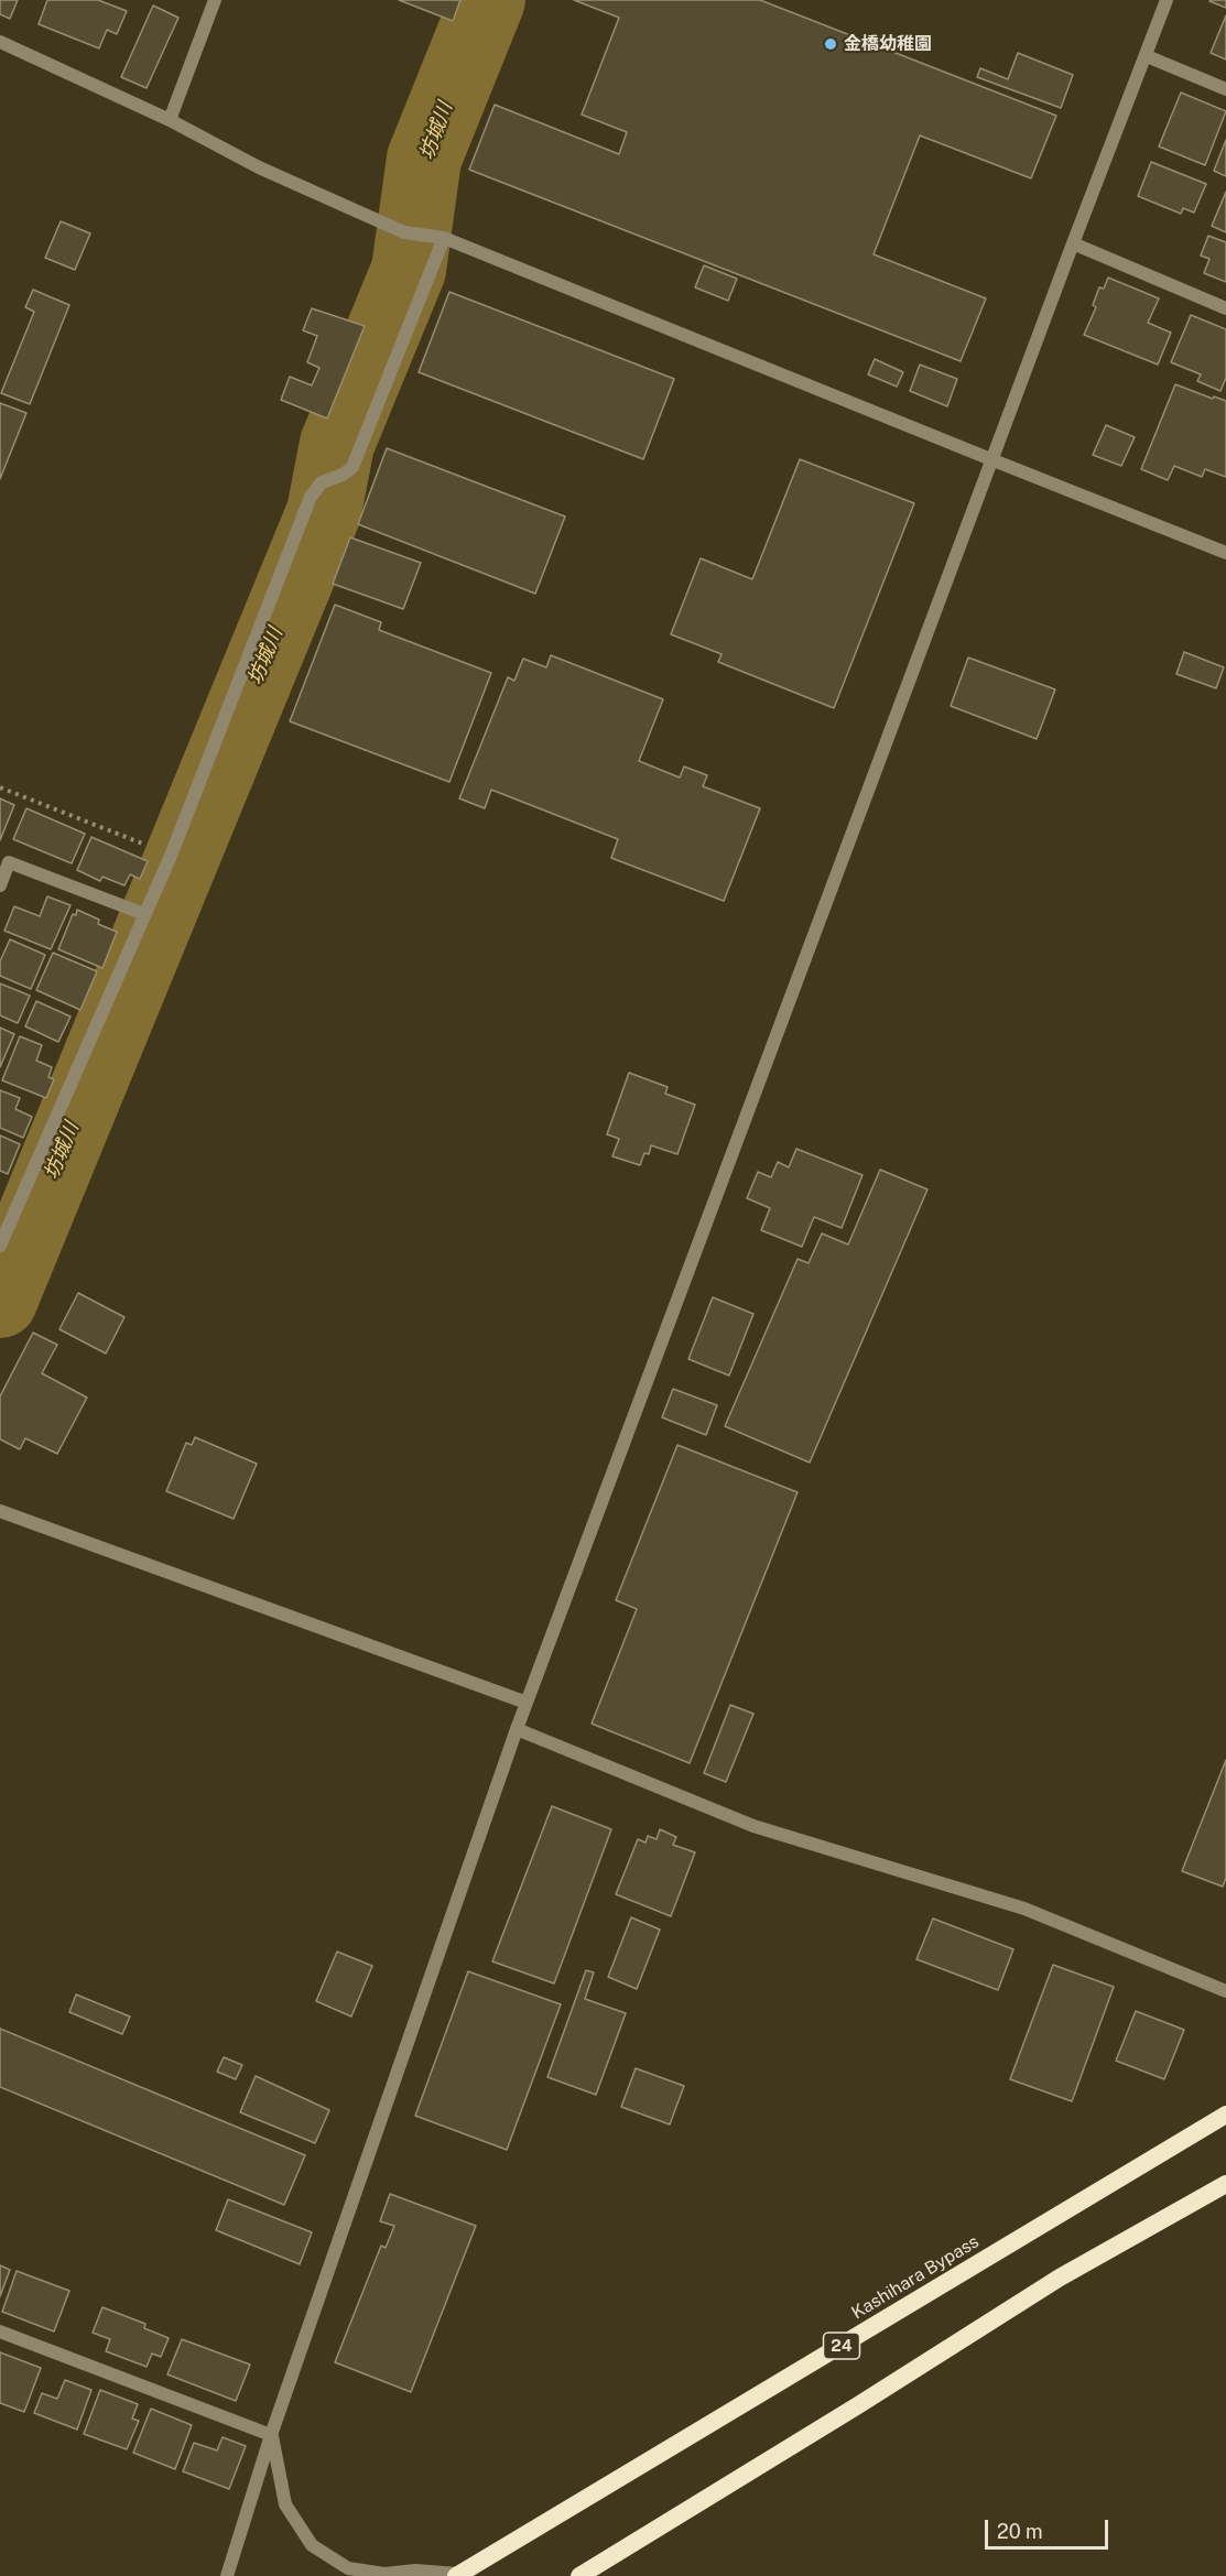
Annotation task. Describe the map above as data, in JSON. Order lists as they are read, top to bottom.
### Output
{
  "streets": {
    "highway": ["Kashihara Bypass", "24"]
  },
  "water": ["坊城川"],
  "places": ["金橋幼稚園"],
  "scale_bar": "20 m"
}
